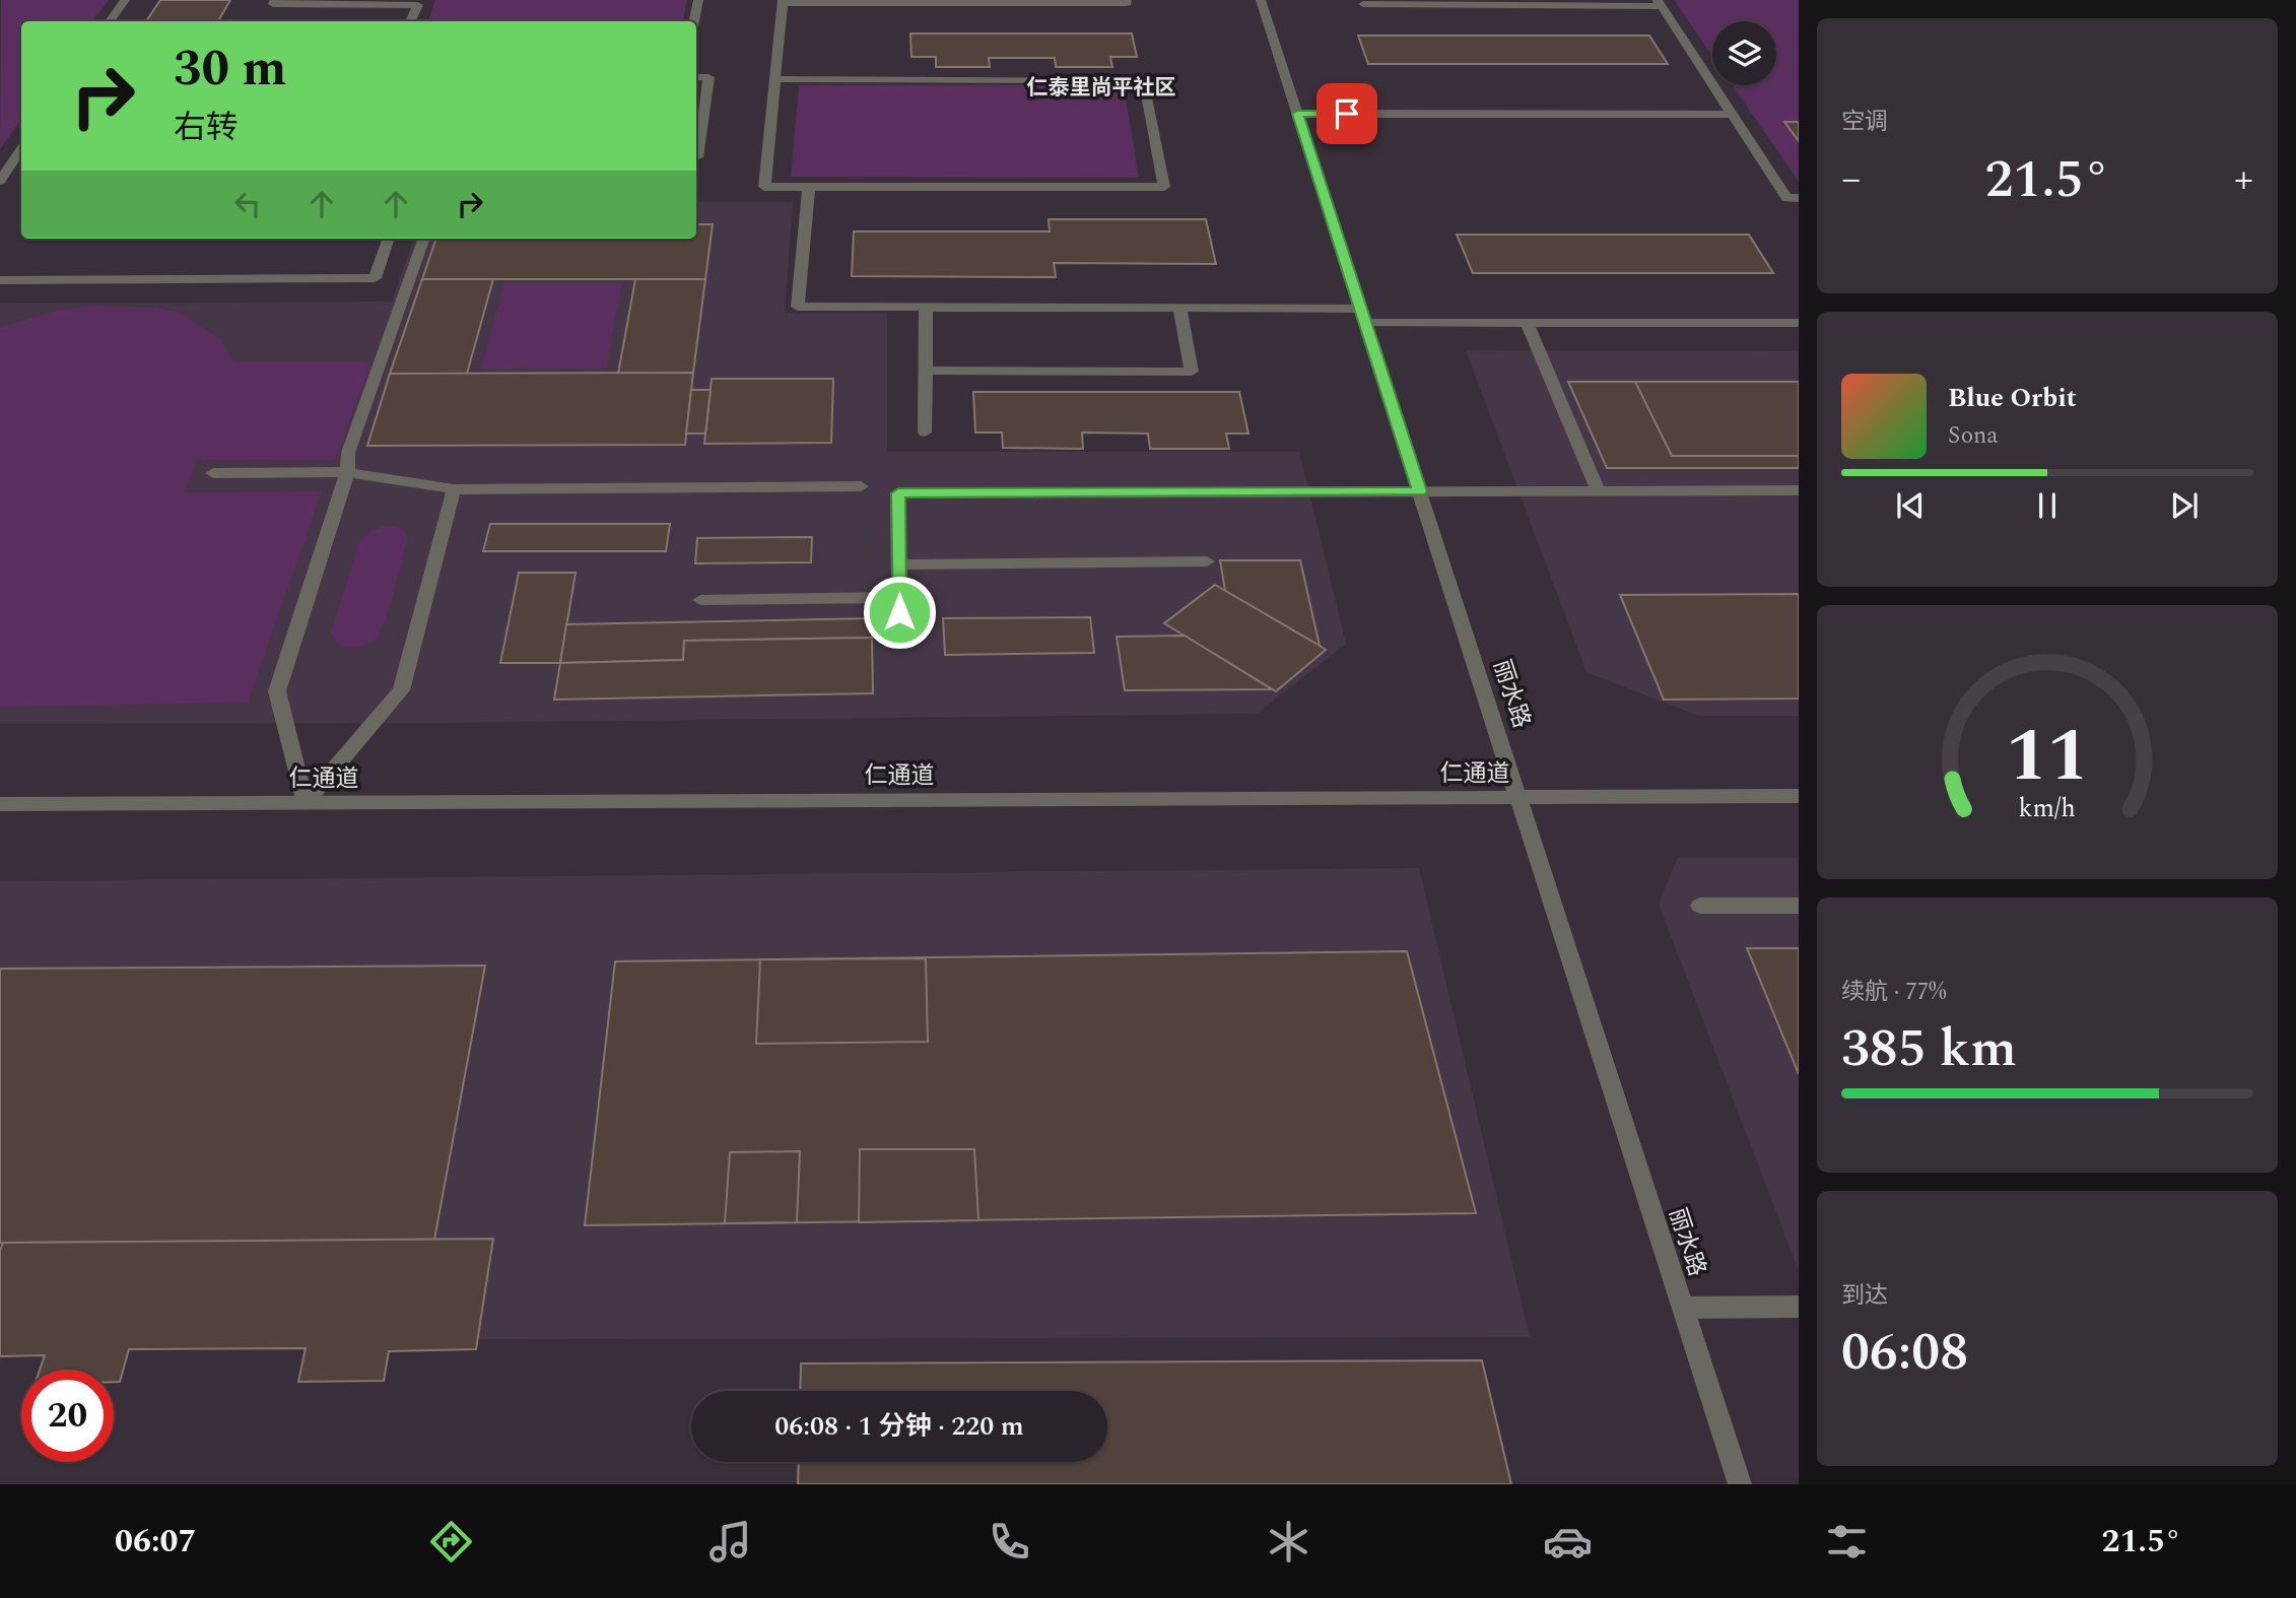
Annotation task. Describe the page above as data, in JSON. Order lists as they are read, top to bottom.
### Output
{
  "streets": {
    "street": ["丽水路", "仁通道"]
  },
  "crossings": [
    ["丽水路", "仁通道"]
  ],
  "districts": ["仁泰里尚平社区"],
  "page": {
    "tile": [
      "空调",
      ["续航 · 77%", "385 km"],
      ["到达", "06:08"]
    ],
    "turn": ["30 m", "右转"],
    "heat": ["−", "21.5°", "+"],
    "song": ["Blue Orbit", "Sona"],
    "limit": "20",
    "trip": "06:08 · 1 分钟 · 220 m",
    "tabs": ["06:07", "21.5°"],
    "gauge": ["11", "km/h"]
  }
}
